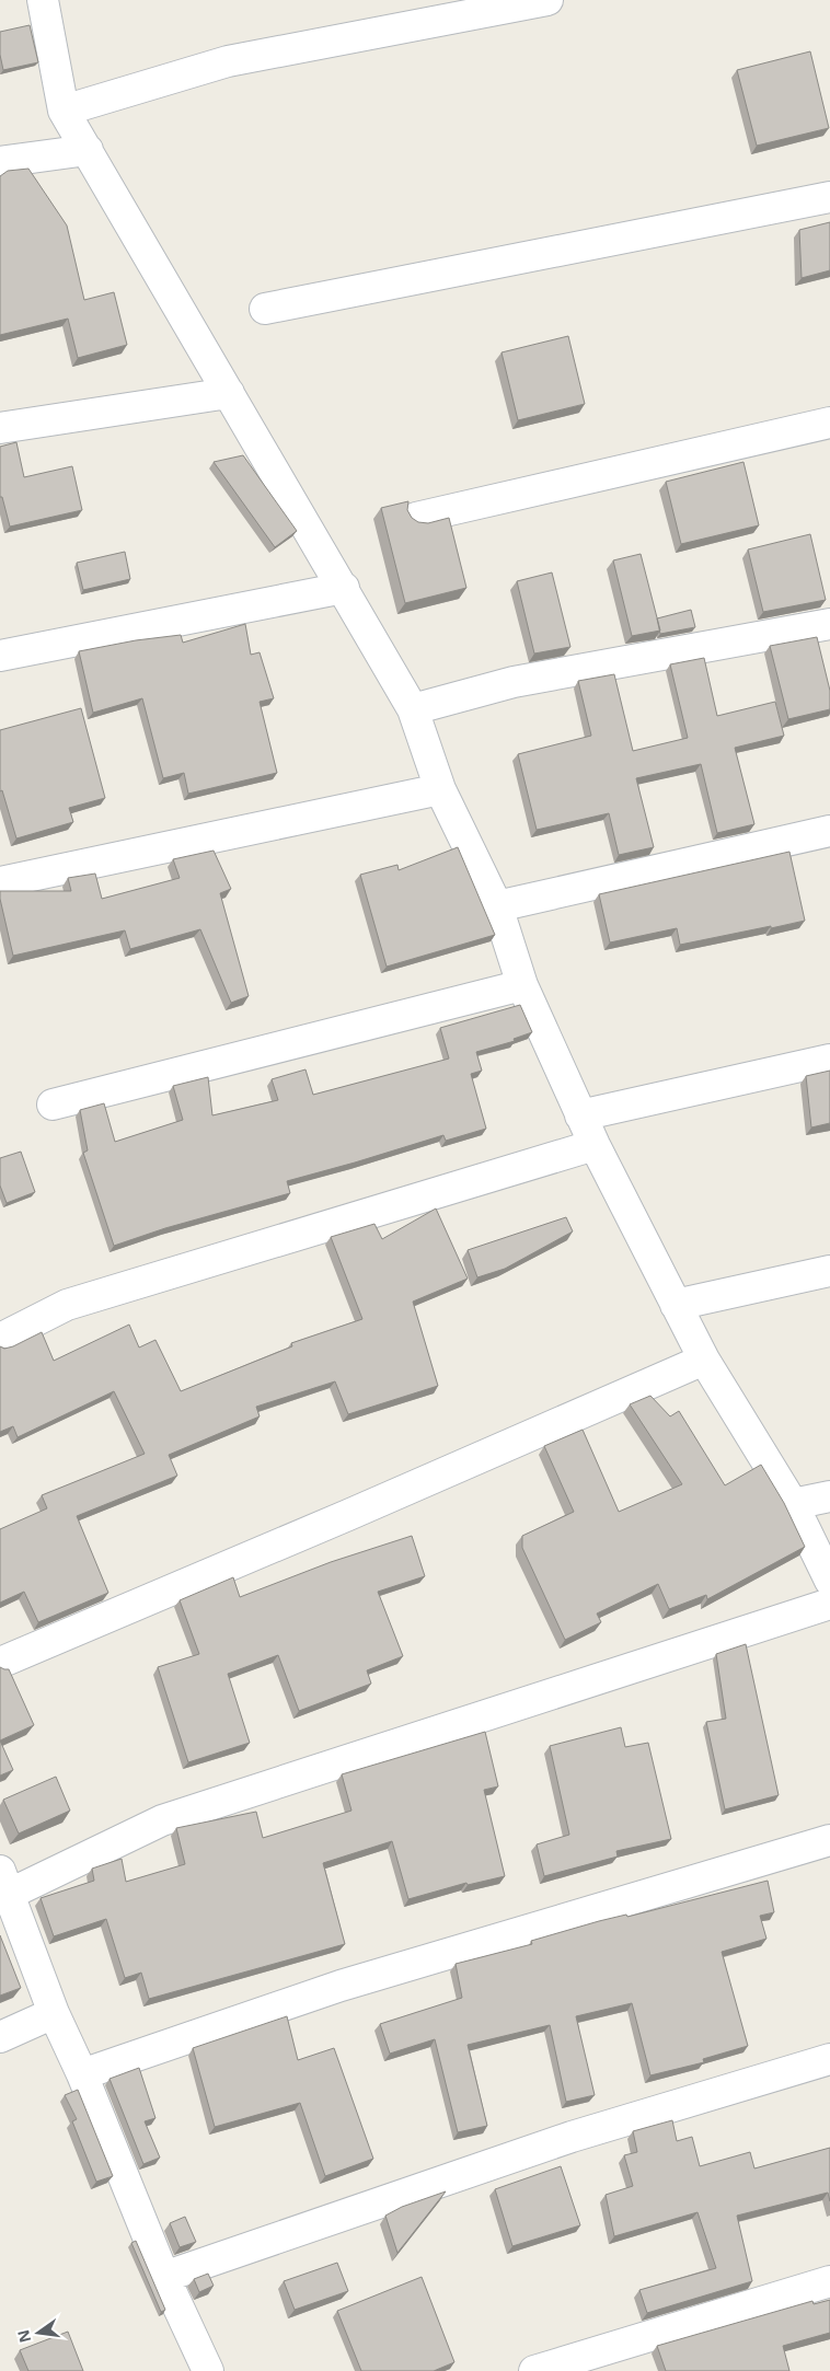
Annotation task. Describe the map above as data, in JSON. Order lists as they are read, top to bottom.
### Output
{
  "north": "left"
}
